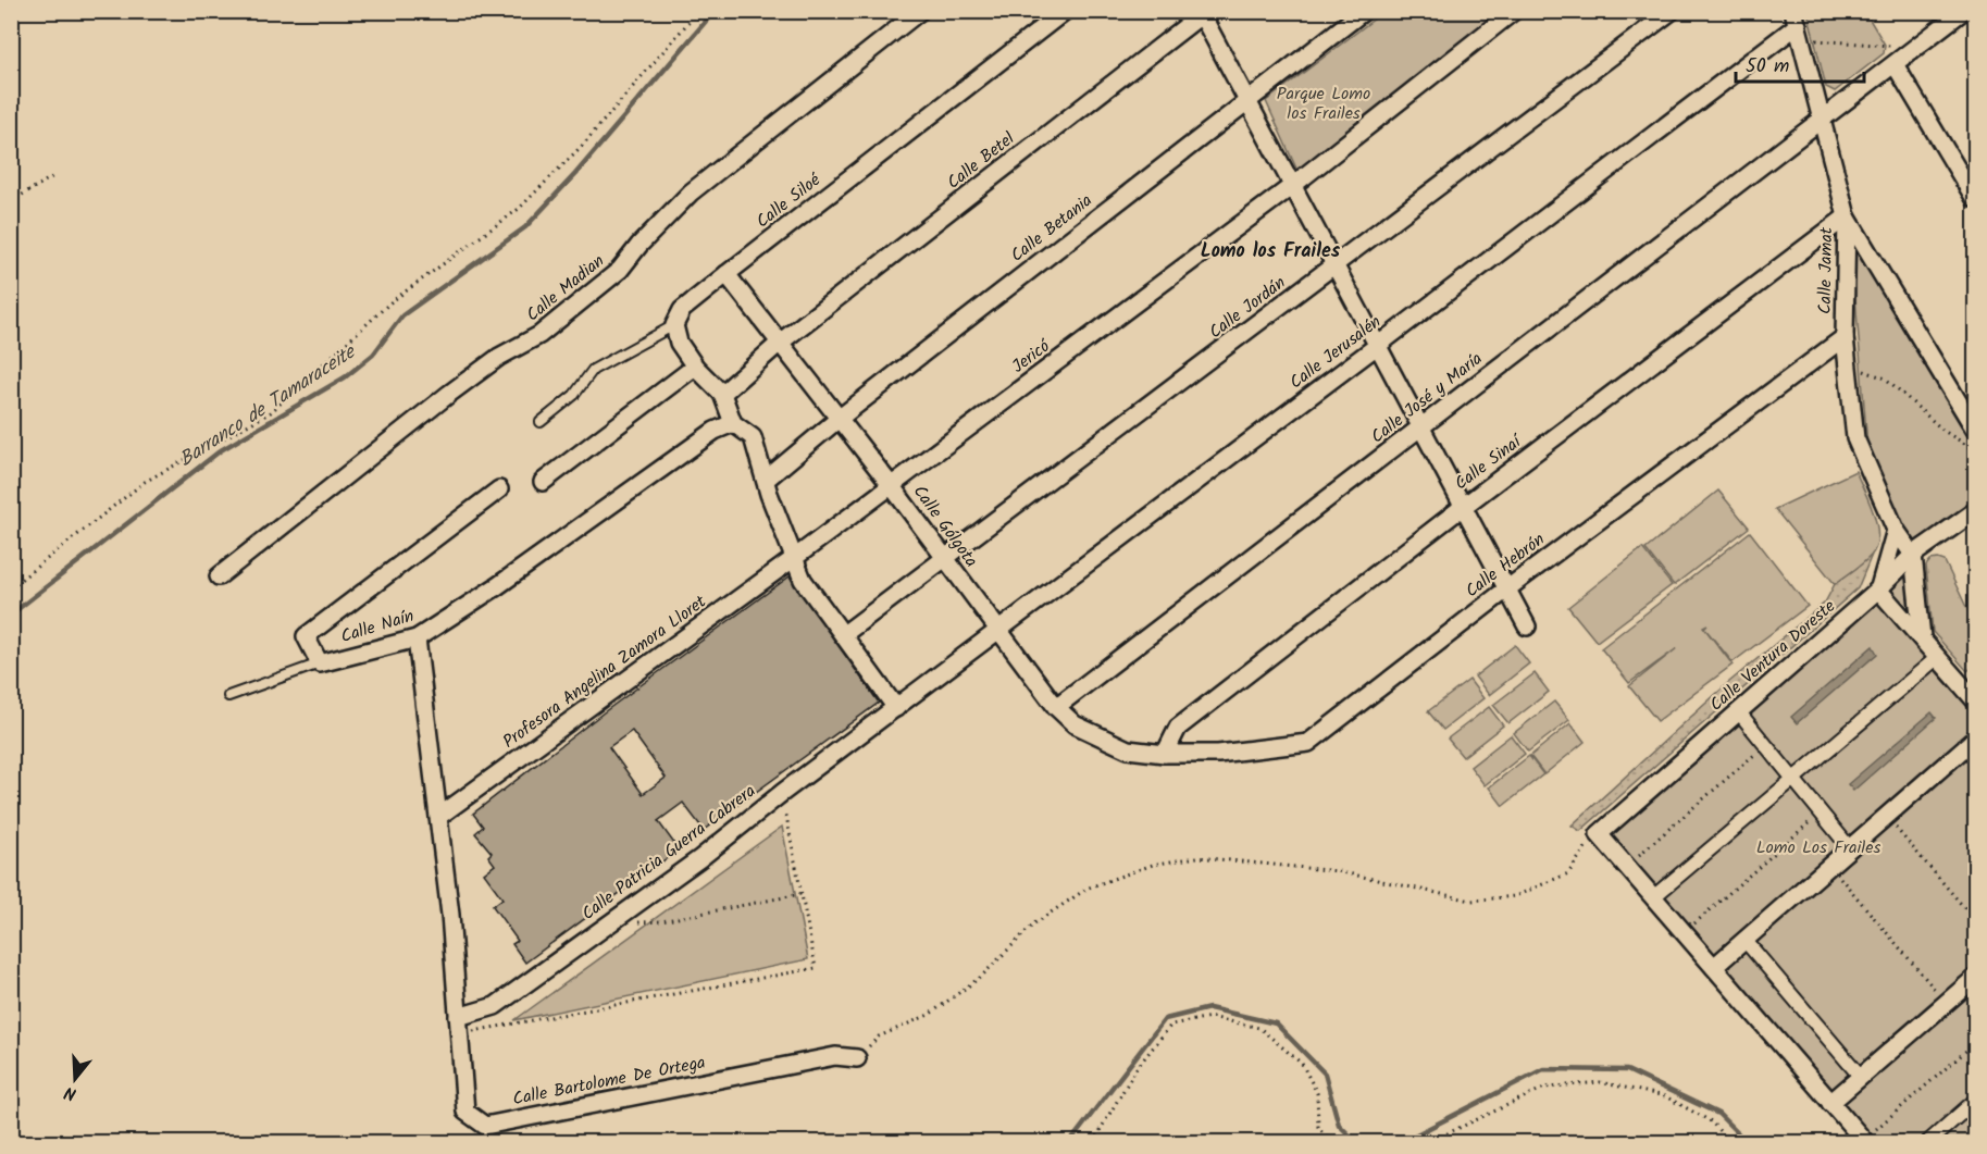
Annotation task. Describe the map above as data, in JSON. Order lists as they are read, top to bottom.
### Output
{
  "streets": {
    "street": [
      "Calle Betel",
      "Calle Siloé",
      "Calle Betania",
      "Calle Jamat",
      "Calle Madian",
      "Calle Jordán",
      "Calle Jerusalén",
      "Jericó",
      "Calle José y María",
      "Calle Sinaí",
      "Calle Gólgota",
      "Calle Hebrón",
      "Calle Naín",
      "Calle Ventura Doreste",
      "Profesora Angelina Zamora Lloret",
      "Calle Patricia Guerra Cabrera",
      "Calle Bartolome De Ortega"
    ]
  },
  "crossings": [
    ["Calle Betel", "Calle Gólgota"],
    ["Calle Siloé", "Calle Gólgota"],
    ["Calle Betania", "Calle Gólgota"],
    ["Calle Jamat", "Calle Jerusalén"],
    ["Calle Jamat", "Calle José y María"],
    ["Calle Jamat", "Calle Sinaí"],
    ["Calle Jamat", "Calle Hebrón"],
    ["Calle Jamat", "Calle Ventura Doreste"],
    ["Calle Jordán", "Calle Gólgota"],
    ["Calle Jerusalén", "Calle Gólgota"],
    ["Calle Jerusalén", "Calle Patricia Guerra Cabrera"],
    ["Jericó", "Calle Gólgota"],
    ["Jericó", "Profesora Angelina Zamora Lloret"],
    ["Calle José y María", "Calle Gólgota"],
    ["Calle Sinaí", "Calle Gólgota"],
    ["Calle Sinaí", "Calle Hebrón"],
    ["Calle Gólgota", "Calle Hebrón"],
    ["Calle Naín", "Calle Bartolome De Ortega"],
    ["Profesora Angelina Zamora Lloret", "Calle Bartolome De Ortega"],
    ["Calle Patricia Guerra Cabrera", "Calle Bartolome De Ortega"]
  ],
  "districts": ["Lomo los Frailes"],
  "water": ["Barranco de Tamaraceite"],
  "parks": ["Parque Lomo los Frailes", "Lomo Los Frailes"],
  "scale_bar": "50 m",
  "north": "bottom"
}
